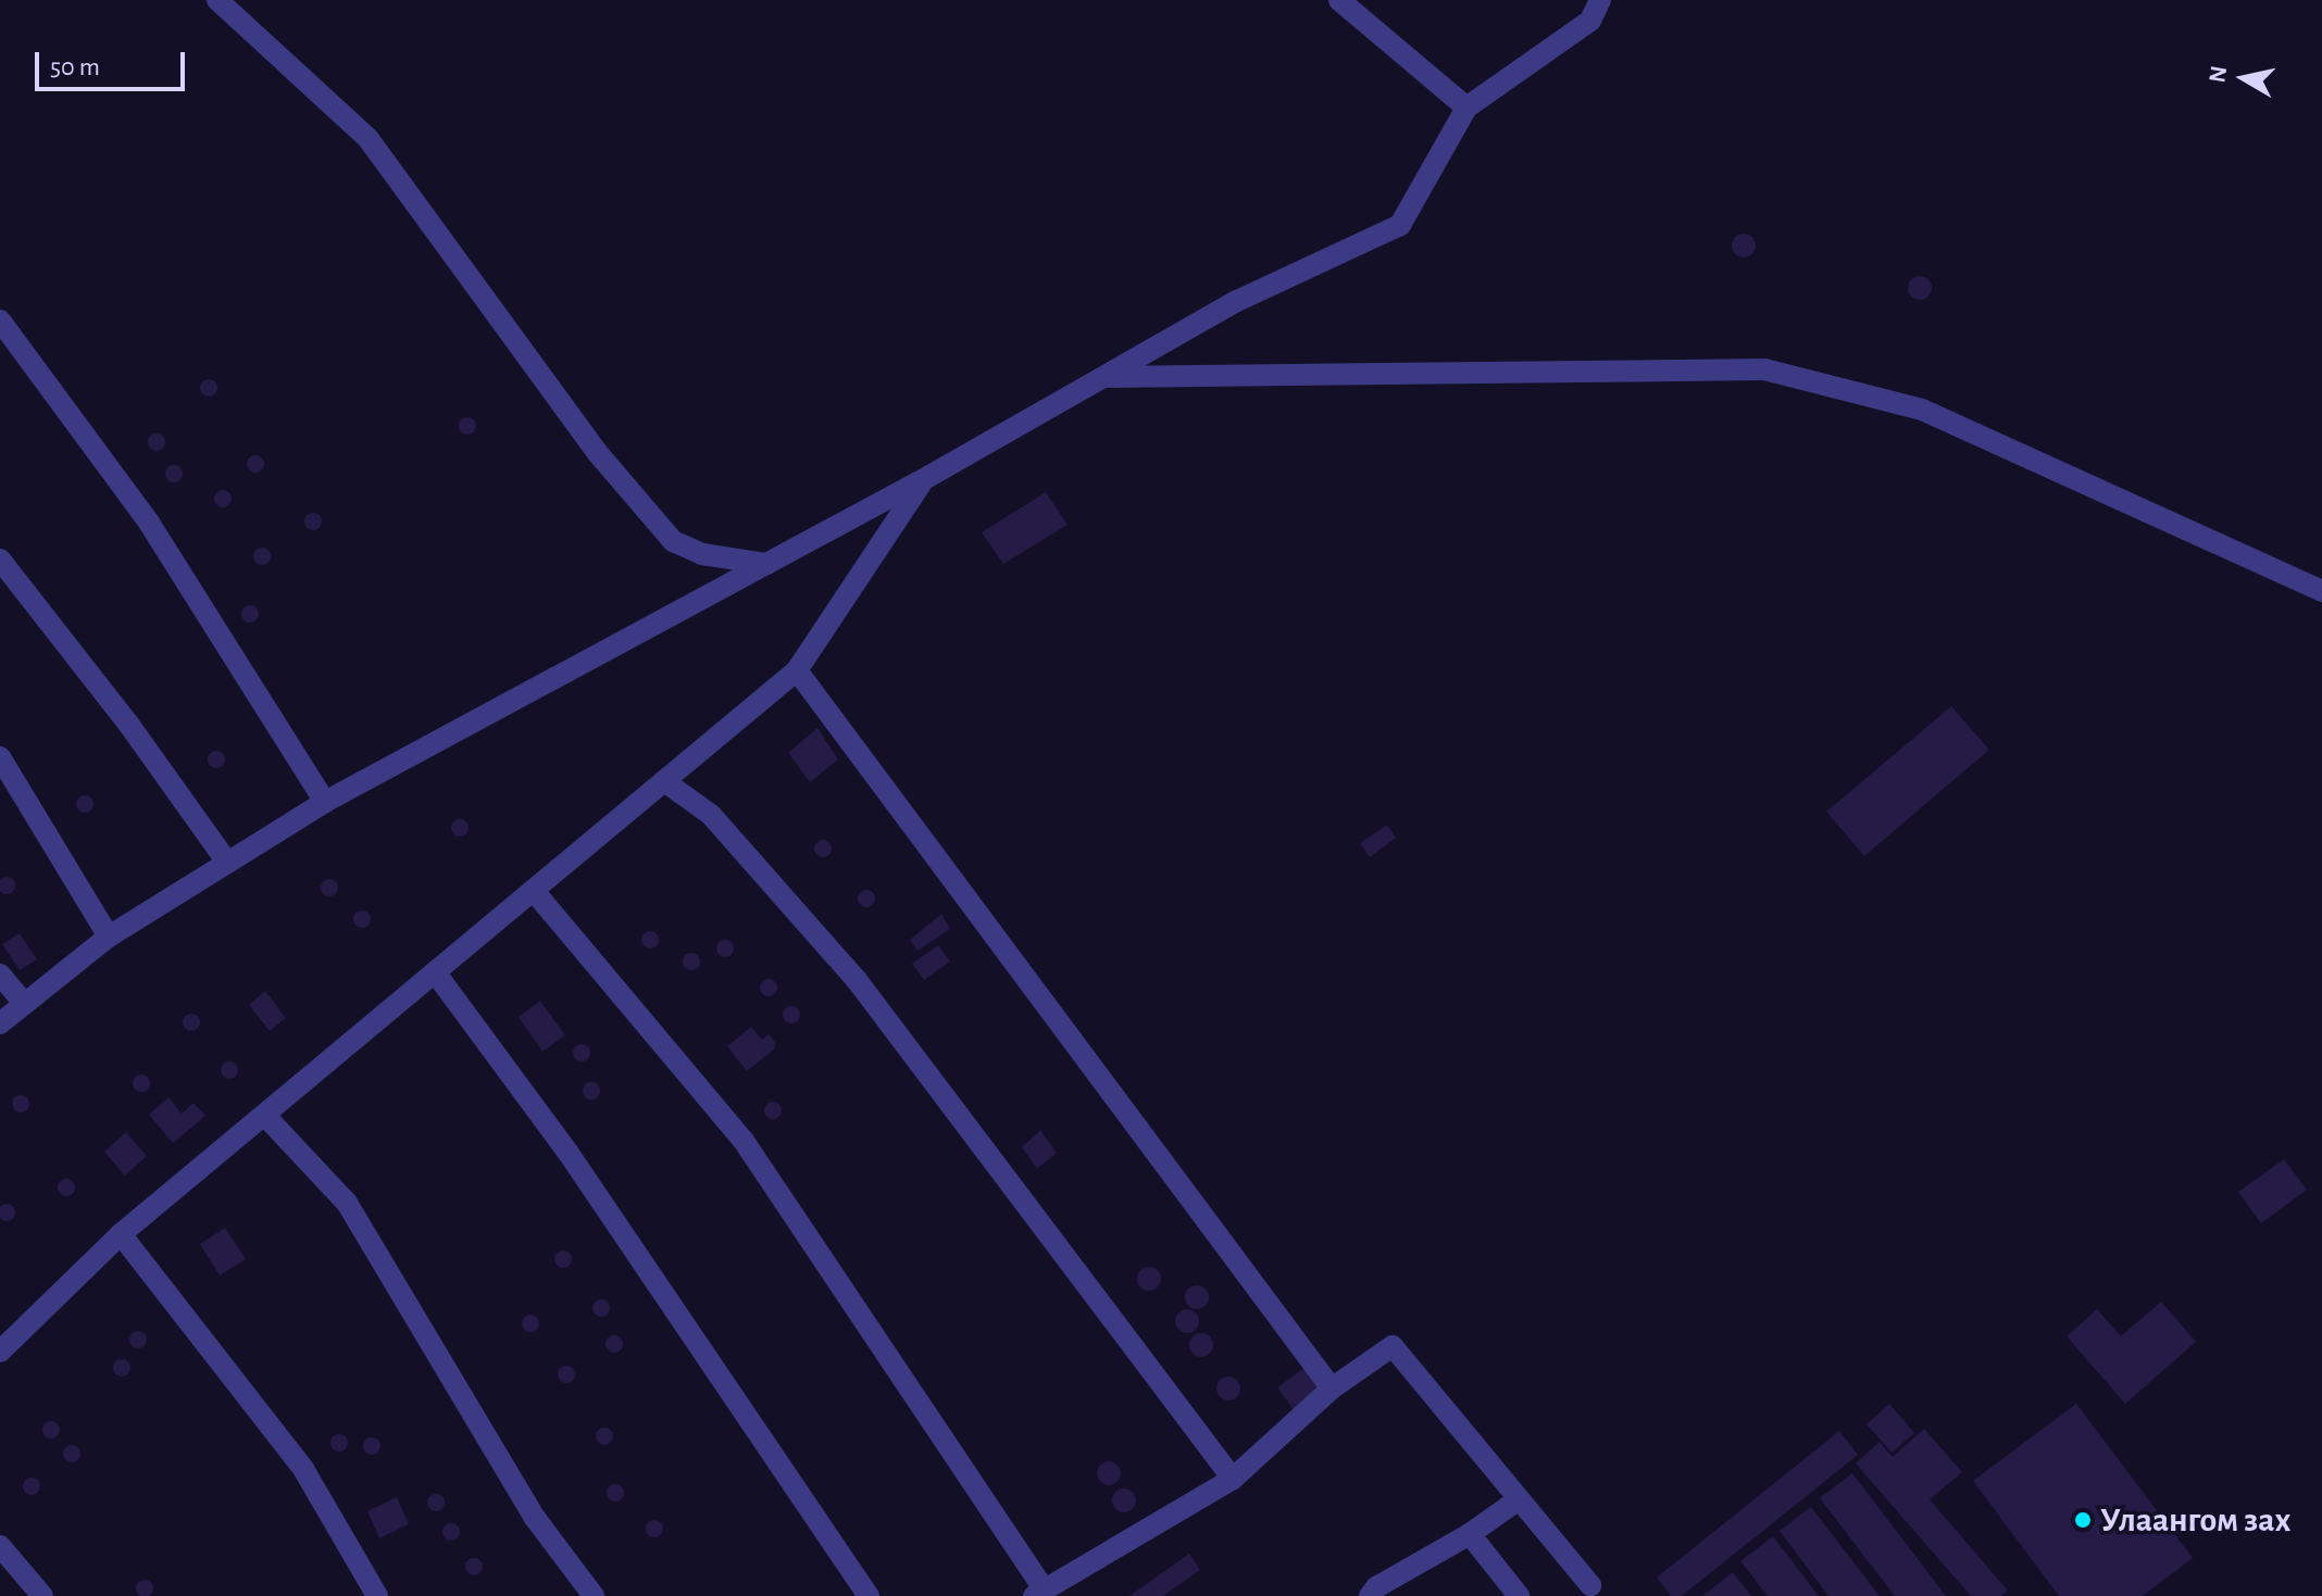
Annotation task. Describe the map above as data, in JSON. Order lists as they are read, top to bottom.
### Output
{
  "places": ["Улаангом зах"],
  "scale_bar": "50 m",
  "north": "left"
}
